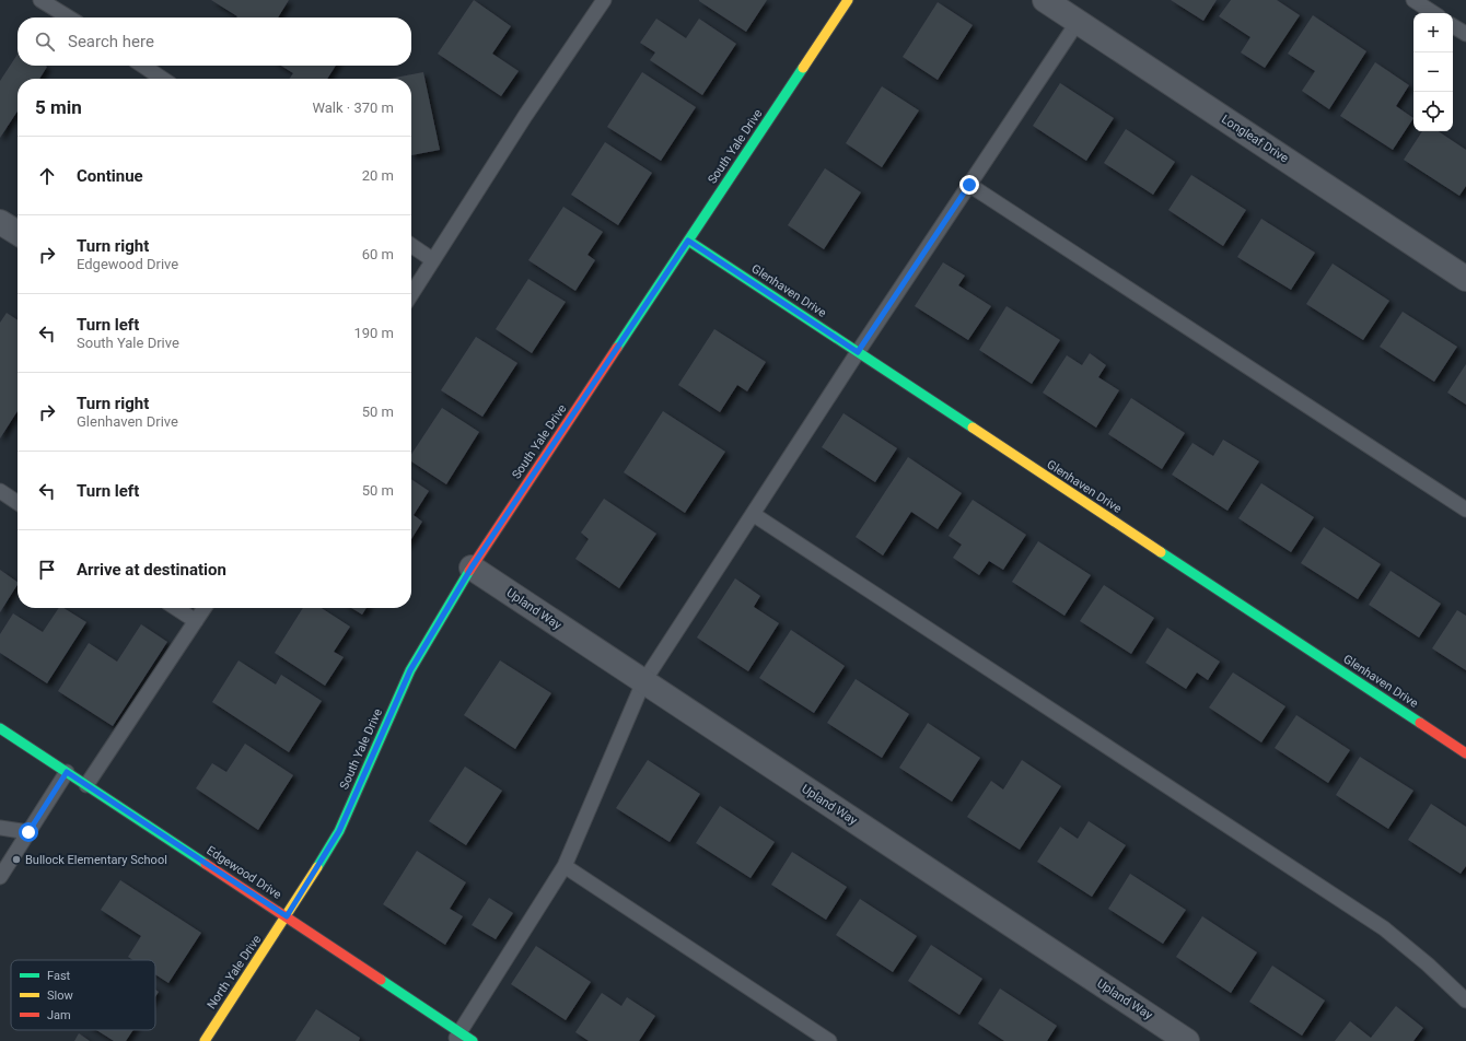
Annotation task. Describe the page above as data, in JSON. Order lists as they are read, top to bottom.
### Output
{
  "streets": {
    "street": [
      "Longleaf Drive",
      "South Yale Drive",
      "Glenhaven Drive",
      "Upland Way",
      "Edgewood Drive",
      "North Yale Drive"
    ]
  },
  "crossings": [
    ["South Yale Drive", "Glenhaven Drive"],
    ["South Yale Drive", "Upland Way"],
    ["South Yale Drive", "Edgewood Drive"],
    ["South Yale Drive", "North Yale Drive"],
    ["Edgewood Drive", "North Yale Drive"]
  ],
  "places": ["Bullock Elementary School"],
  "legend": ["Fast", "Slow", "Jam"],
  "page": {
    "map_buttons": ["+", "−"],
    "search": "Search here",
    "heading": ["5 min", "Walk · 370 m"],
    "list": [
      ["Continue", "20 m"],
      ["Turn right", "Edgewood Drive", "60 m"],
      ["Turn left", "South Yale Drive", "190 m"],
      ["Turn right", "Glenhaven Drive", "50 m"],
      ["Turn left", "50 m"],
      "Arrive at destination"
    ]
  }
}
